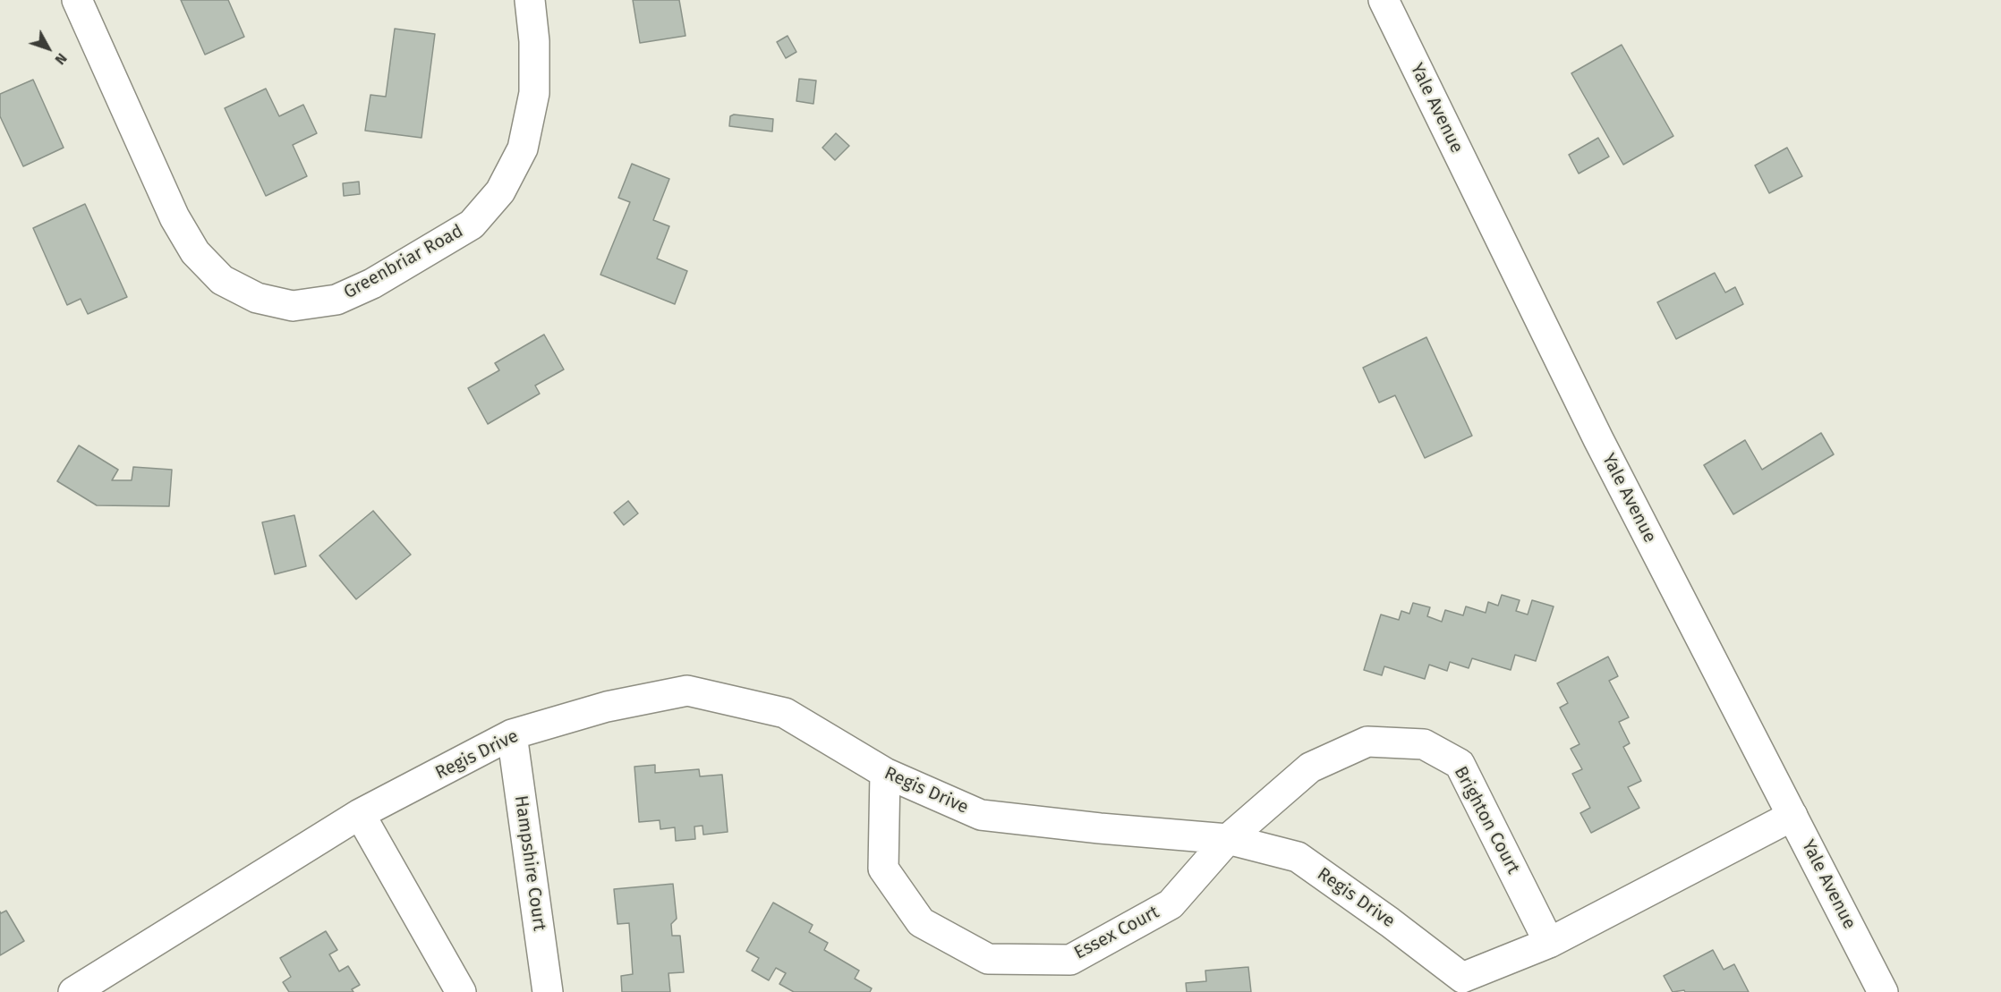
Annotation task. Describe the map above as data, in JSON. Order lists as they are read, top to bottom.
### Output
{
  "streets": {
    "street": [
      "Yale Avenue",
      "Greenbriar Road",
      "Regis Drive",
      "Brighton Court",
      "Hampshire Court",
      "Essex Court"
    ]
  },
  "crossings": [
    ["Yale Avenue", "Regis Drive"],
    ["Regis Drive", "Brighton Court"],
    ["Regis Drive", "Hampshire Court"],
    ["Regis Drive", "Essex Court"],
    ["Brighton Court", "Essex Court"]
  ],
  "north": "bottom right"
}
